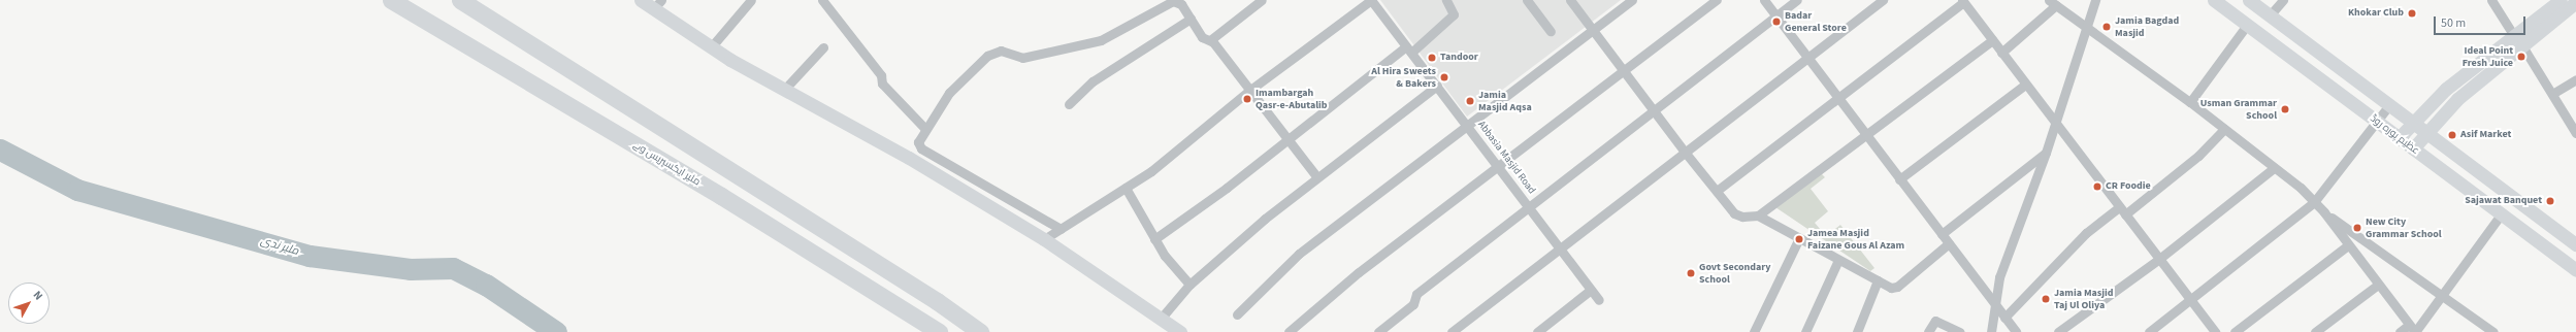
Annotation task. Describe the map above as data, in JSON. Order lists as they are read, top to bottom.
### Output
{
  "streets": {
    "highway": ["ملیر ایکسپریس وے"],
    "street": ["عظیم پورہ روڈ", "Abbasia Masjid Road"]
  },
  "water": ["ملیر ندی"],
  "places": [
    "Khokar Club",
    "Badar General Store",
    "Jamia Bagdad Masjid",
    "Ideal Point Fresh Juice",
    "Tandoor",
    "Al Hira Sweets & Bakers",
    "Imambargah Qasr-e-Abutalib",
    "Jamia Masjid Aqsa",
    "Usman Grammar School",
    "Asif Market",
    "CR Foodie",
    "Sajawat Banquet",
    "New City Grammar School",
    "Jamea Masjid Faizane Gous Al Azam",
    "Govt Secondary School",
    "Jamia Masjid Taj Ul Oliya"
  ],
  "scale_bar": "50 m",
  "north": "top right"
}
